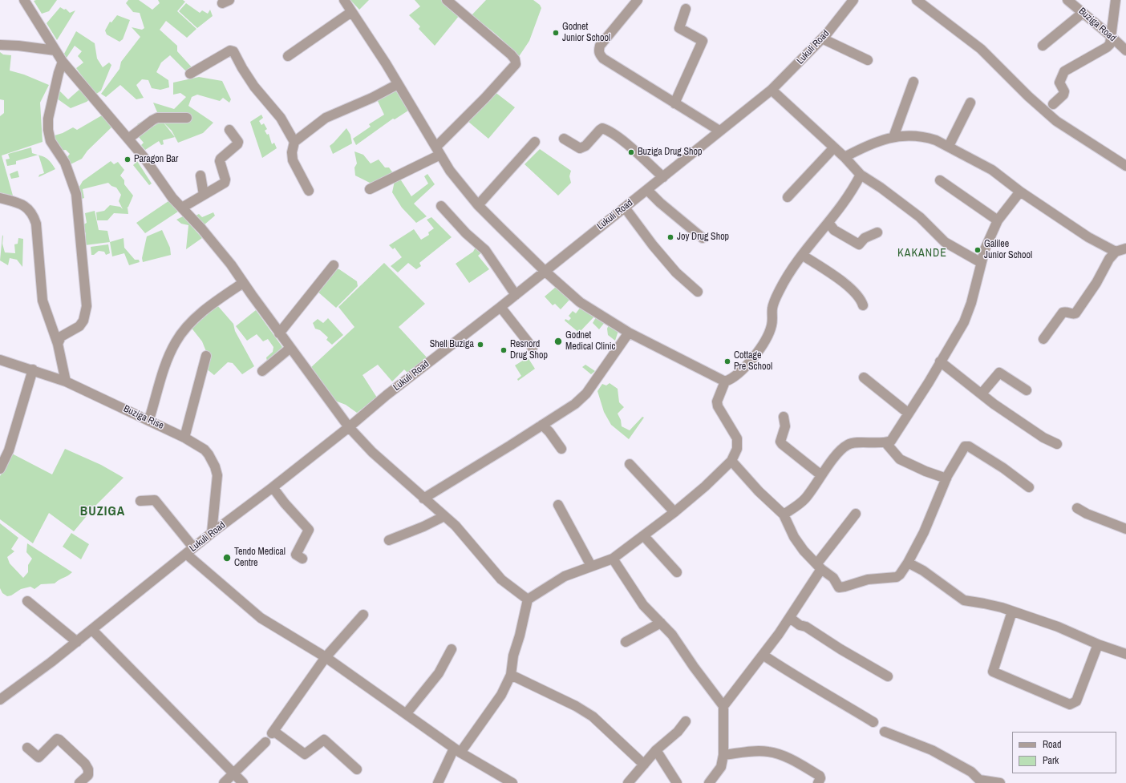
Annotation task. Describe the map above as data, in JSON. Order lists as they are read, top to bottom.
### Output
{
  "streets": {
    "street": ["Buziga Road", "Lukuli Road", "Buziga Rise"]
  },
  "crossings": [
    ["Lukuli Road", "Buziga Rise"]
  ],
  "districts": ["KAKANDE", "BUZIGA"],
  "places": [
    "Godnet Junior School",
    "Buziga Drug Shop",
    "Paragon Bar",
    "Joy Drug Shop",
    "Galilee Junior School",
    "Godnet Medical Clinic",
    "Shell Buziga",
    "Resnord Drug Shop",
    "Cottage Pre School",
    "Tendo Medical Centre"
  ],
  "legend": ["Road", "Park"]
}
